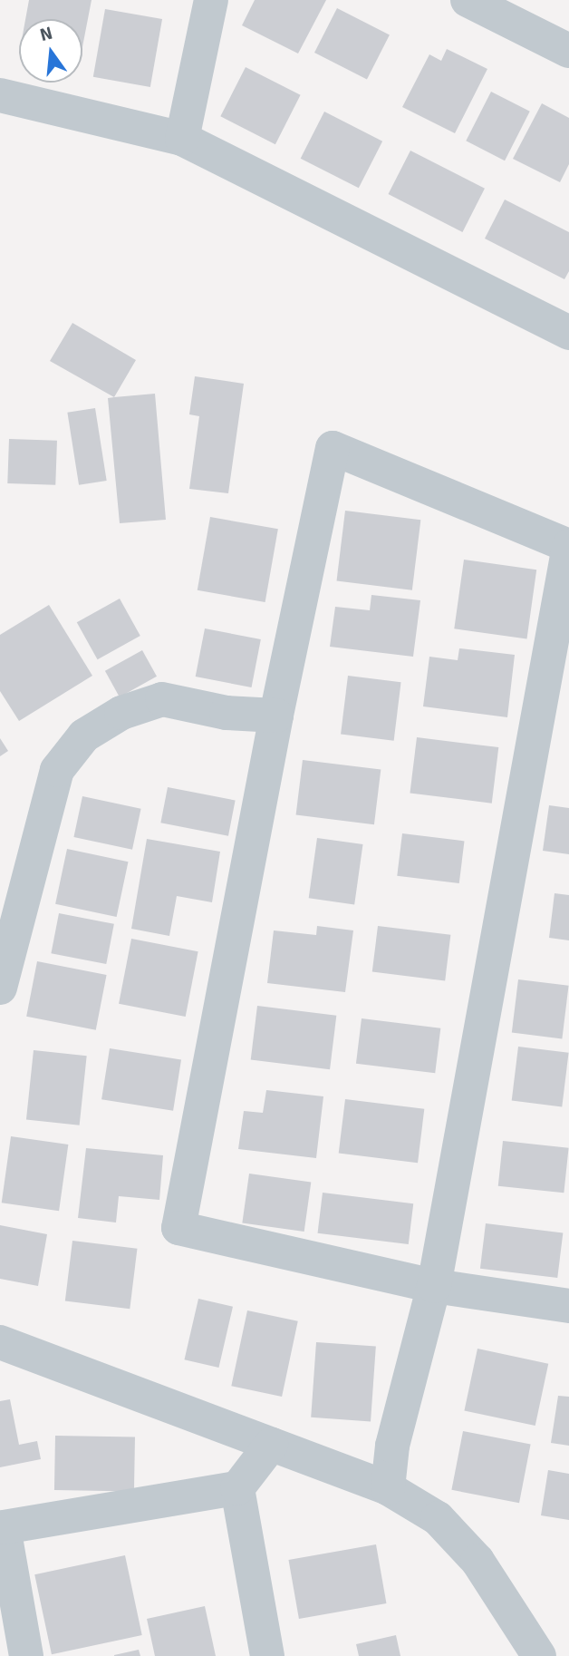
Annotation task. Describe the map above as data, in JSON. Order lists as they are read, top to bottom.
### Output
{
  "north": "top"
}
